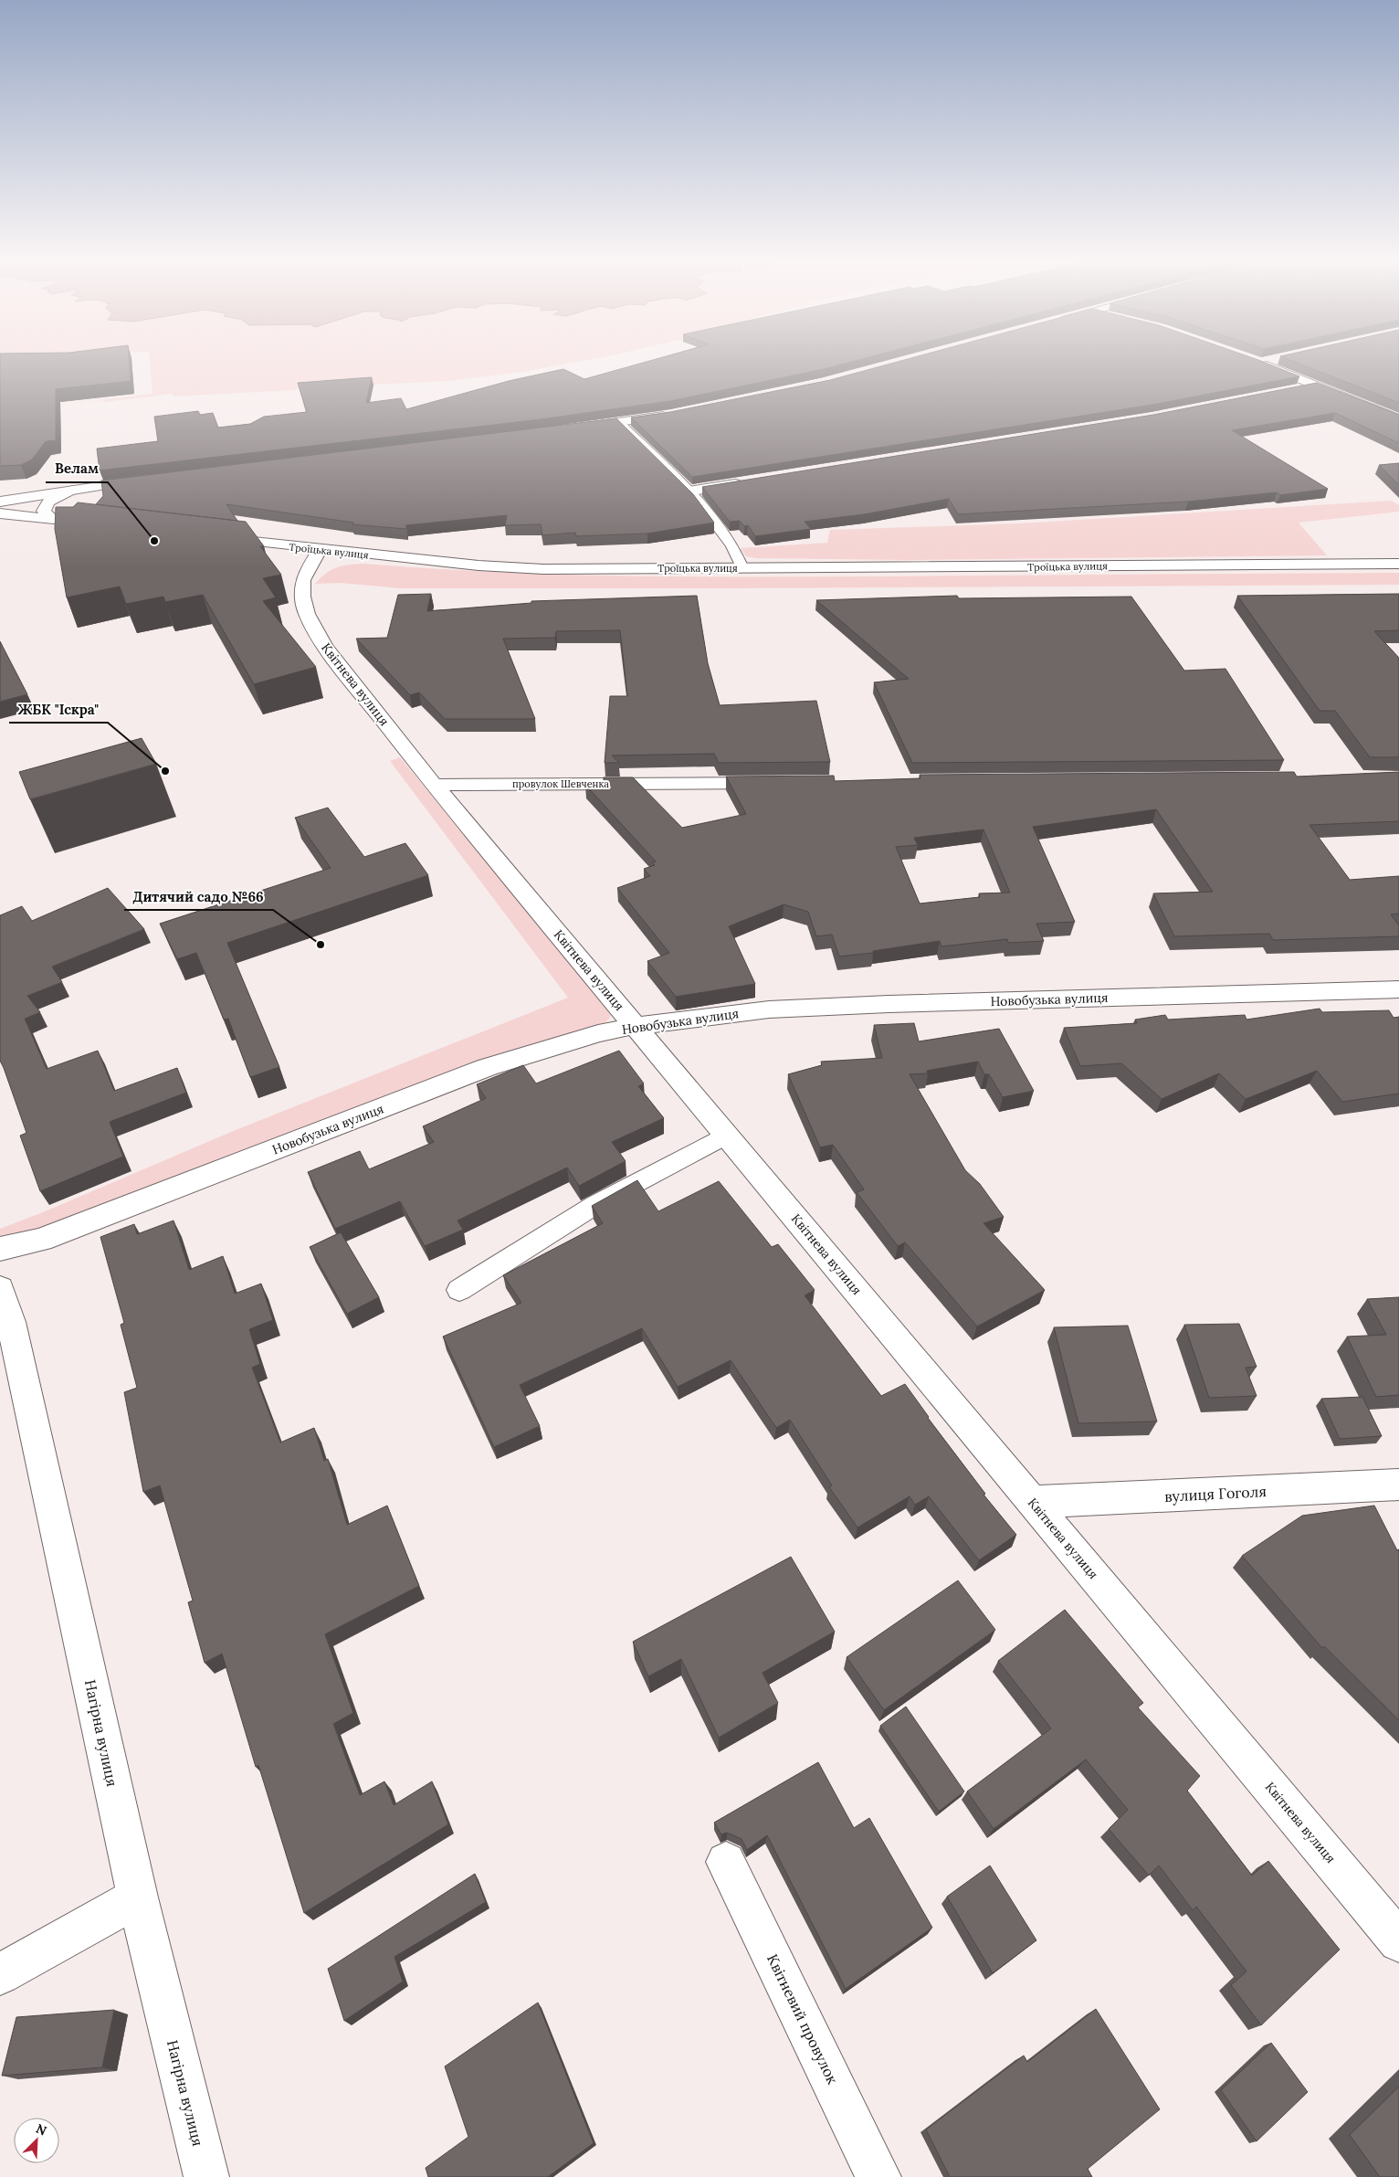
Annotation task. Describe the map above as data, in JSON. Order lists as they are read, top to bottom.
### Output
{
  "streets": {
    "street": [
      "Троїцька вулиця",
      "Квітнева вулиця",
      "провулок Шевченка",
      "Новобузька вулиця",
      "вулиця Гоголя",
      "Нагірна вулиця",
      "Квітневий провулок"
    ]
  },
  "crossings": [
    ["Троїцька вулиця", "Квітнева вулиця"],
    ["Квітнева вулиця", "провулок Шевченка"],
    ["Квітнева вулиця", "Новобузька вулиця"],
    ["Квітнева вулиця", "вулиця Гоголя"]
  ],
  "places": ["Велам", "ЖБК \"Іскра\"", "Дитячий садо №66"],
  "north": "top right"
}
